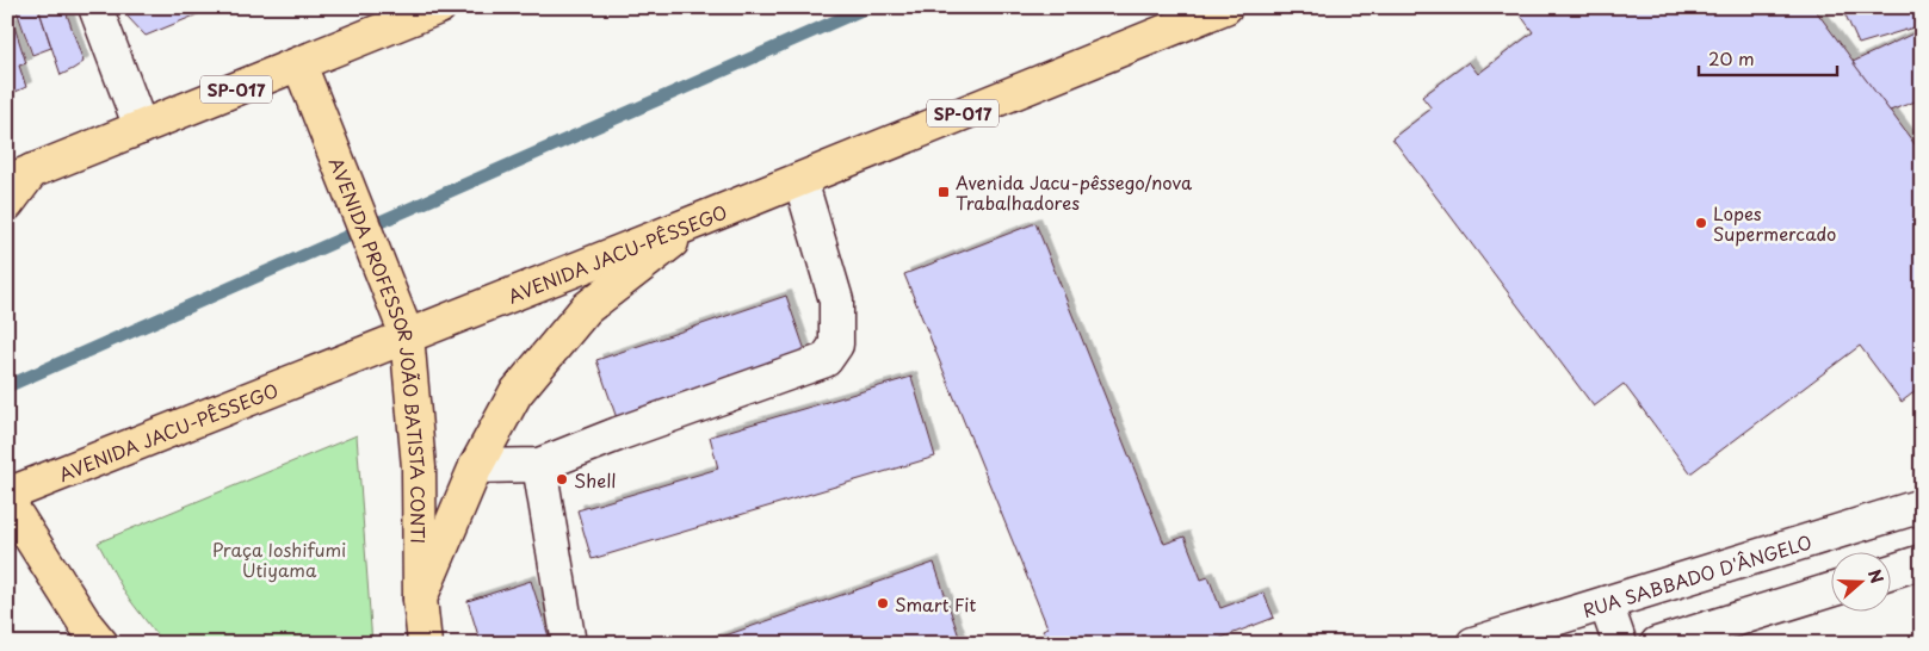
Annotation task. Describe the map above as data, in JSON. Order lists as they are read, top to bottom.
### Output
{
  "streets": {
    "main road": ["SP-017", "AVENIDA JACU-PÊSSEGO", "AVENIDA PROFESSOR JOÃO BATISTA CONTI"],
    "street": ["RUA SABBADO D'ÂNGELO"]
  },
  "crossings": [
    ["SP-017", "AVENIDA PROFESSOR JOÃO BATISTA CONTI"],
    ["AVENIDA JACU-PÊSSEGO", "AVENIDA PROFESSOR JOÃO BATISTA CONTI"]
  ],
  "parks": ["Praça Ioshifumi Utiyama"],
  "places": {
    "transit": ["Avenida Jacu-pêssego/nova Trabalhadores"],
    "other": ["Lopes Supermercado", "Shell", "Smart Fit"]
  },
  "scale_bar": "20 m",
  "north": "right"
}
